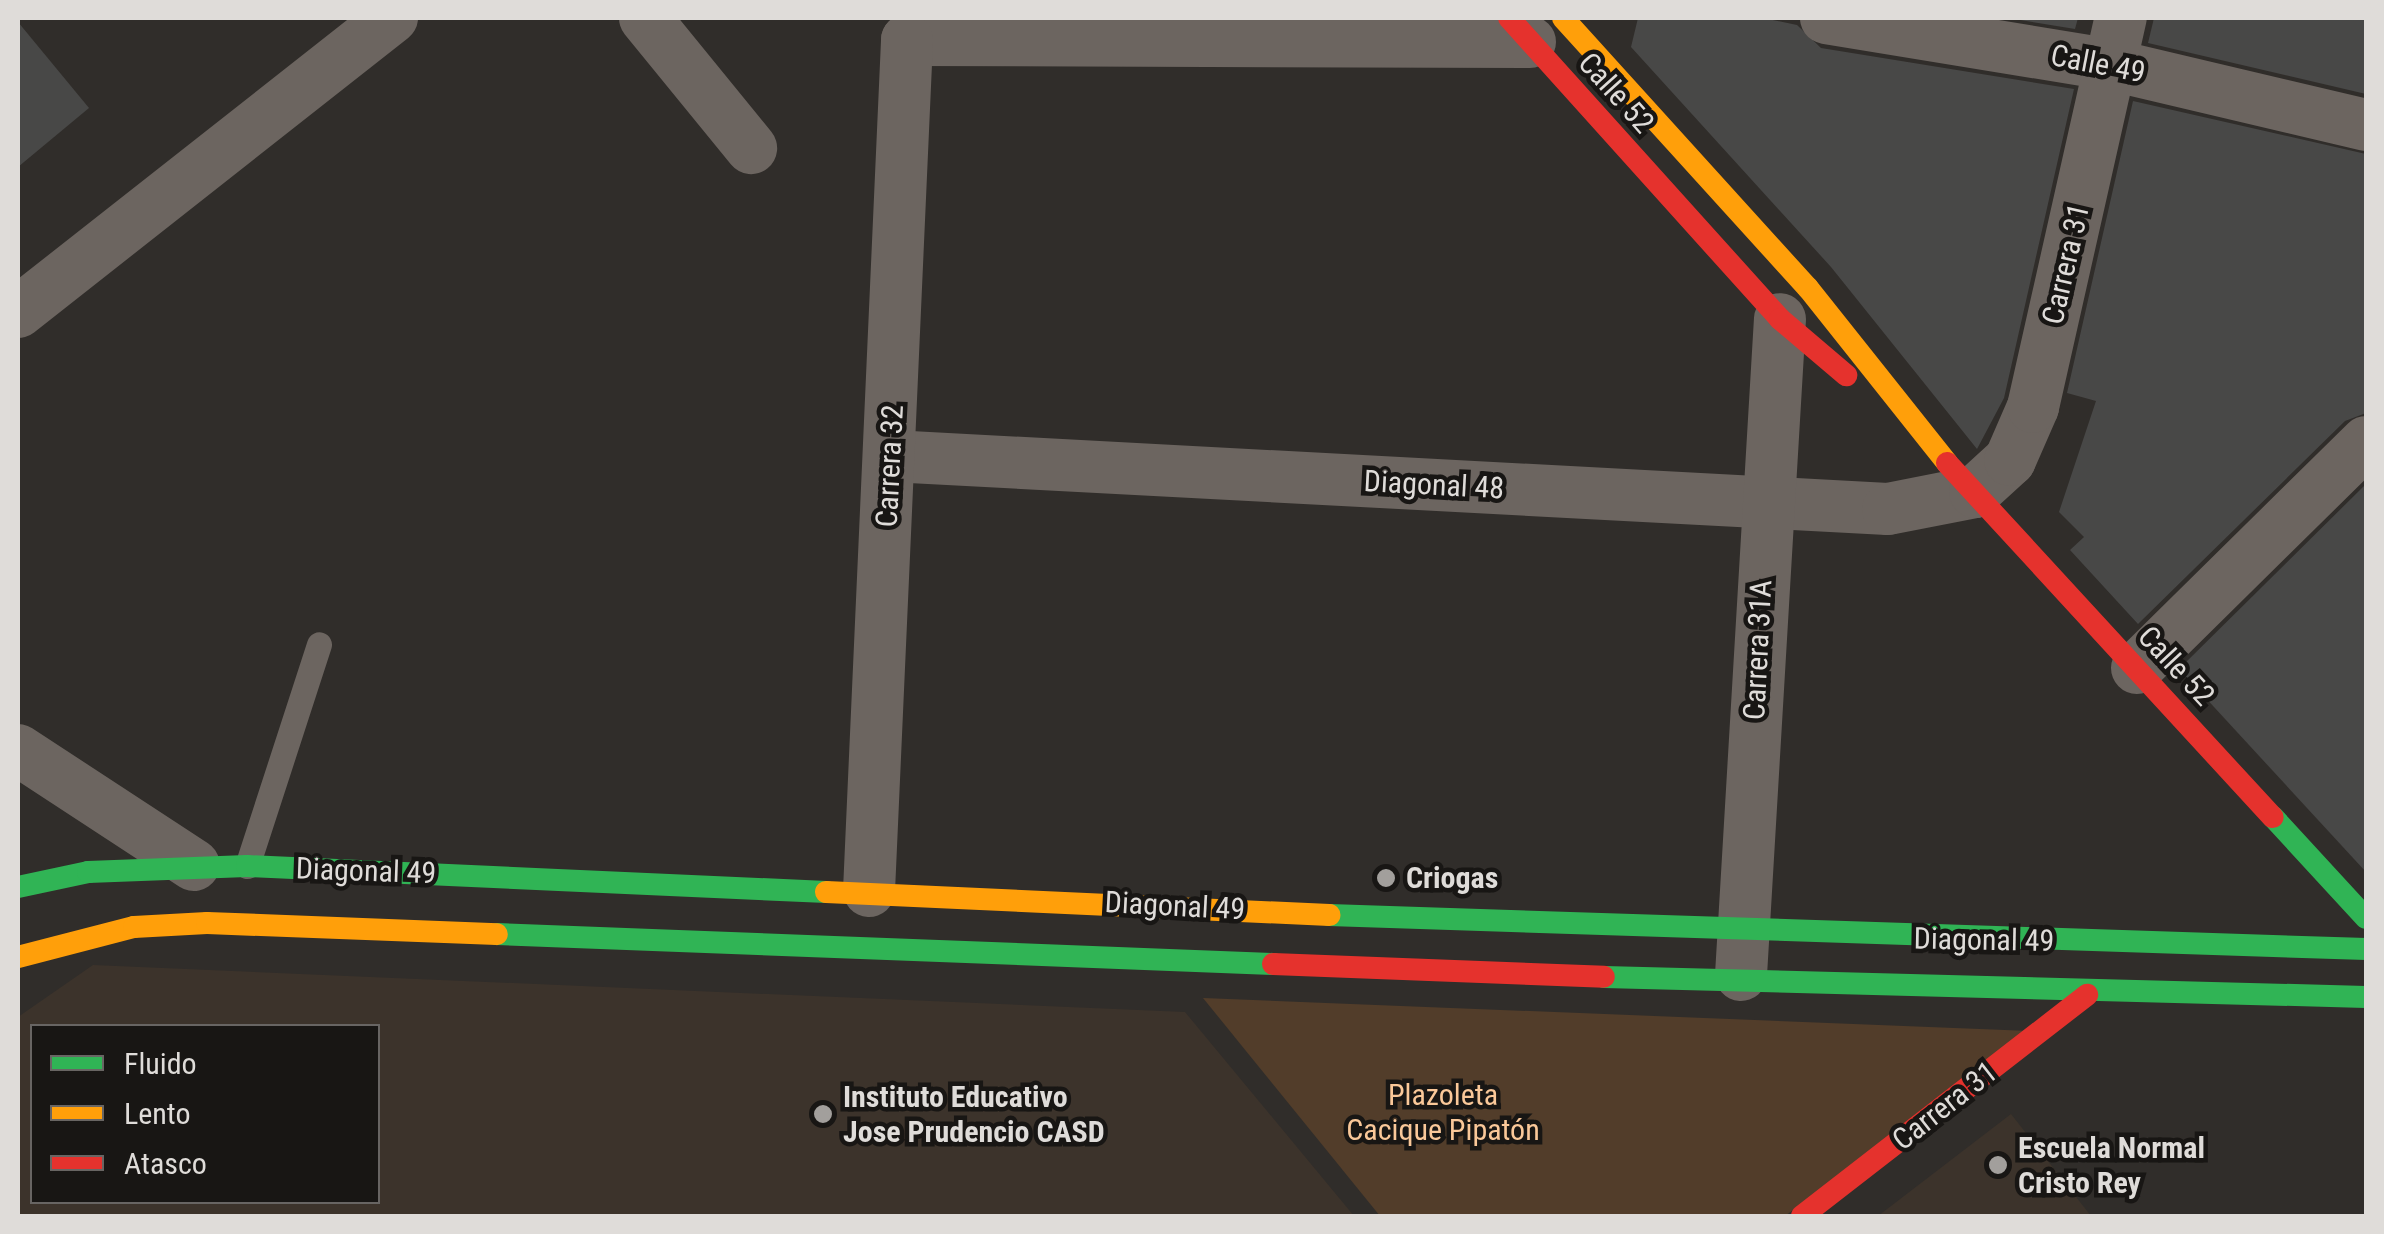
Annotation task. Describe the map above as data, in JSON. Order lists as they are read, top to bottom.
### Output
{
  "streets": {
    "main road": ["Calle 52", "Carrera 31", "Diagonal 49"],
    "street": [
      "Calle 49",
      "Carrera 32",
      "Diagonal 48",
      "Carrera 31A"
    ]
  },
  "crossings": [
    ["Calle 49", "Carrera 31"],
    ["Calle 52", "Carrera 31"],
    ["Calle 52", "Diagonal 48"],
    ["Calle 52", "Carrera 31A"],
    ["Carrera 31", "Diagonal 48"],
    ["Carrera 31", "Diagonal 49"],
    ["Carrera 32", "Diagonal 48"],
    ["Carrera 32", "Diagonal 49"],
    ["Diagonal 48", "Carrera 31A"],
    ["Carrera 31A", "Diagonal 49"]
  ],
  "parks": ["Plazoleta Cacique Pipatón"],
  "places": ["Criogas", "Instituto Educativo Jose Prudencio CASD", "Escuela Normal Cristo Rey"],
  "legend": ["Fluido", "Lento", "Atasco"]
}
